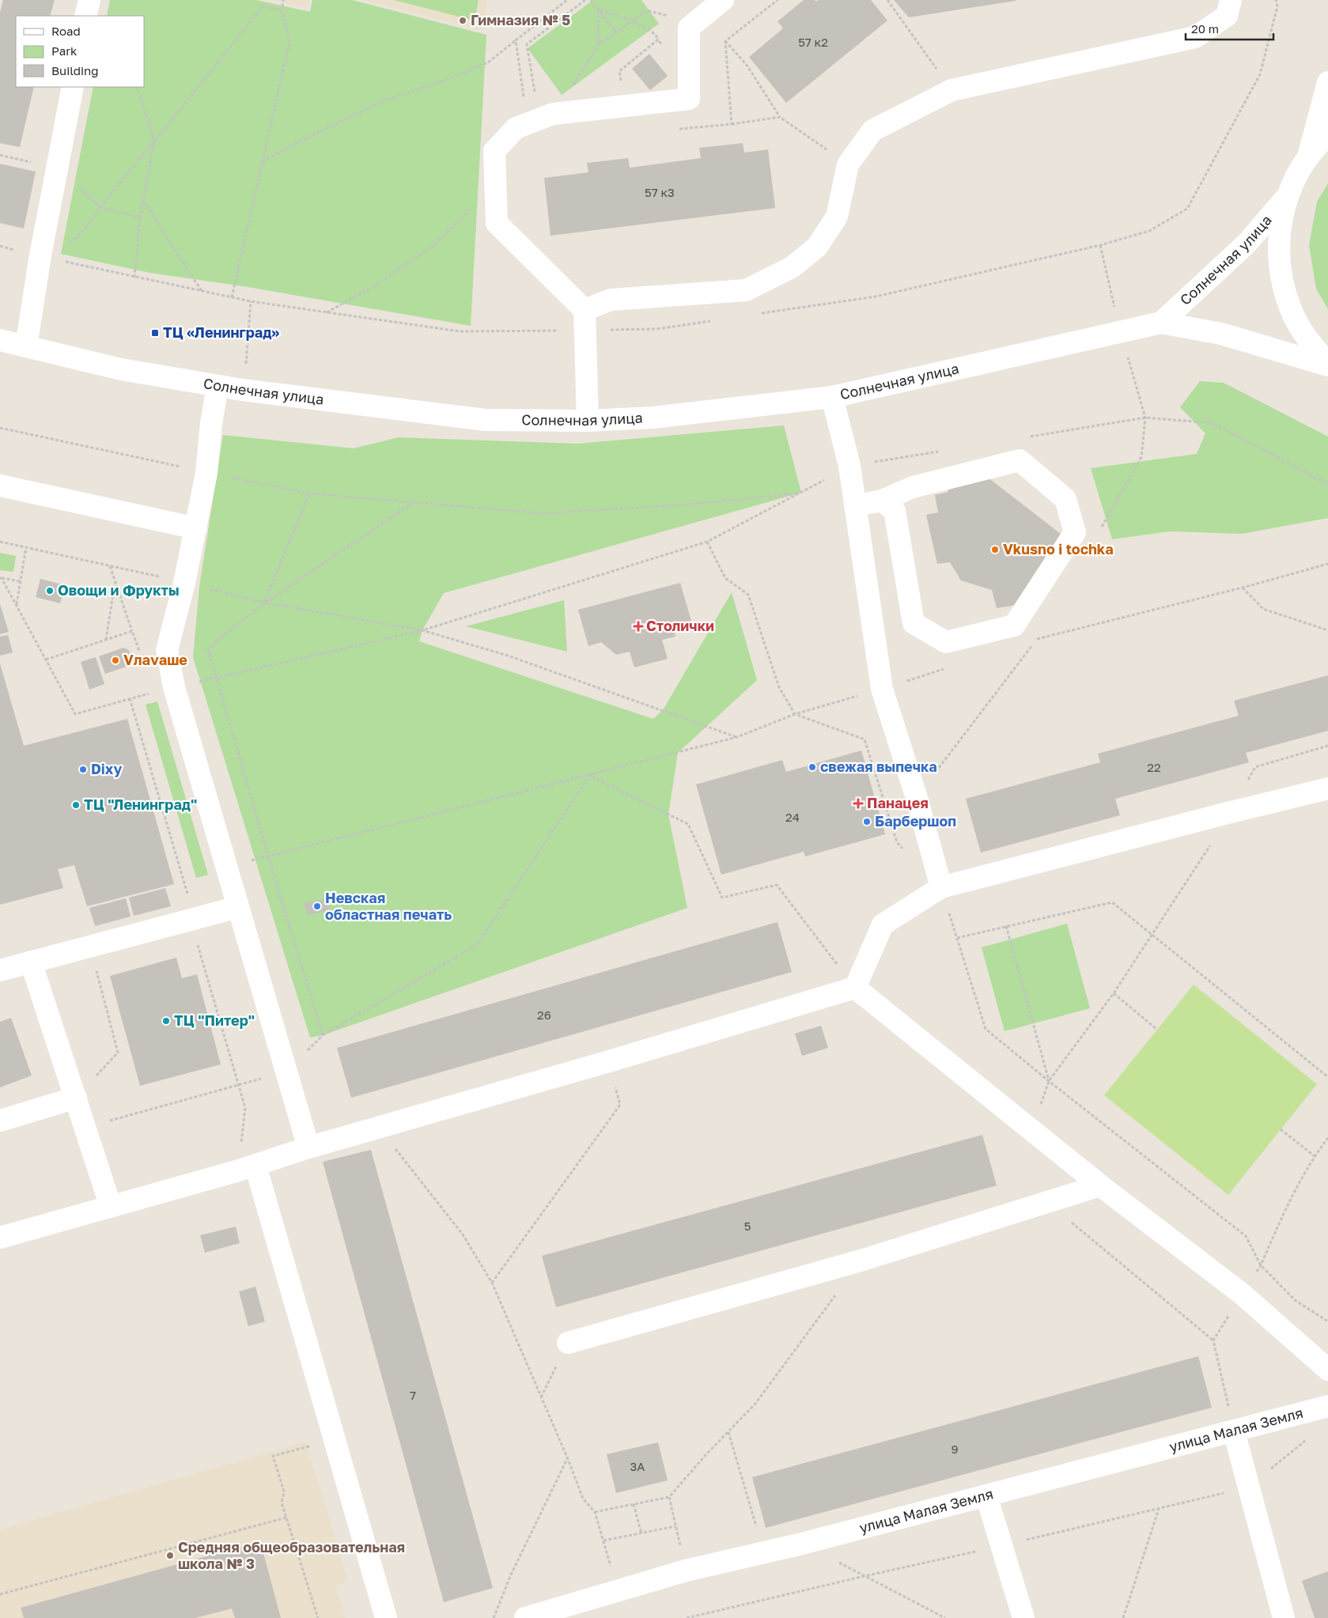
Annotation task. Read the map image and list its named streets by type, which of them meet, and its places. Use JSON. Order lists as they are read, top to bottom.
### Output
{
  "streets": {
    "street": ["Солнечная улица", "улица Малая Земля"]
  },
  "places": {
    "other": [
      "Гимназия № 5",
      "Vkusno i tochka",
      "Овощи и Фрукты",
      "Vлаvаше",
      "свежая выпечка",
      "Dixy",
      "ТЦ \"Ленинград\"",
      "Барбершоп",
      "Невская областная печать",
      "ТЦ \"Питер\"",
      "Средняя общеобразовательная школа № 3"
    ],
    "transit": ["ТЦ «Ленинград»"],
    "health": ["Столички", "Панацея"]
  },
  "house_numbers": [
    "57 к2",
    "57 к3",
    "22",
    "24",
    "26",
    "5",
    "7",
    "9",
    "3А"
  ],
  "legend": ["Road", "Park", "Building"],
  "scale_bar": "20 m"
}
